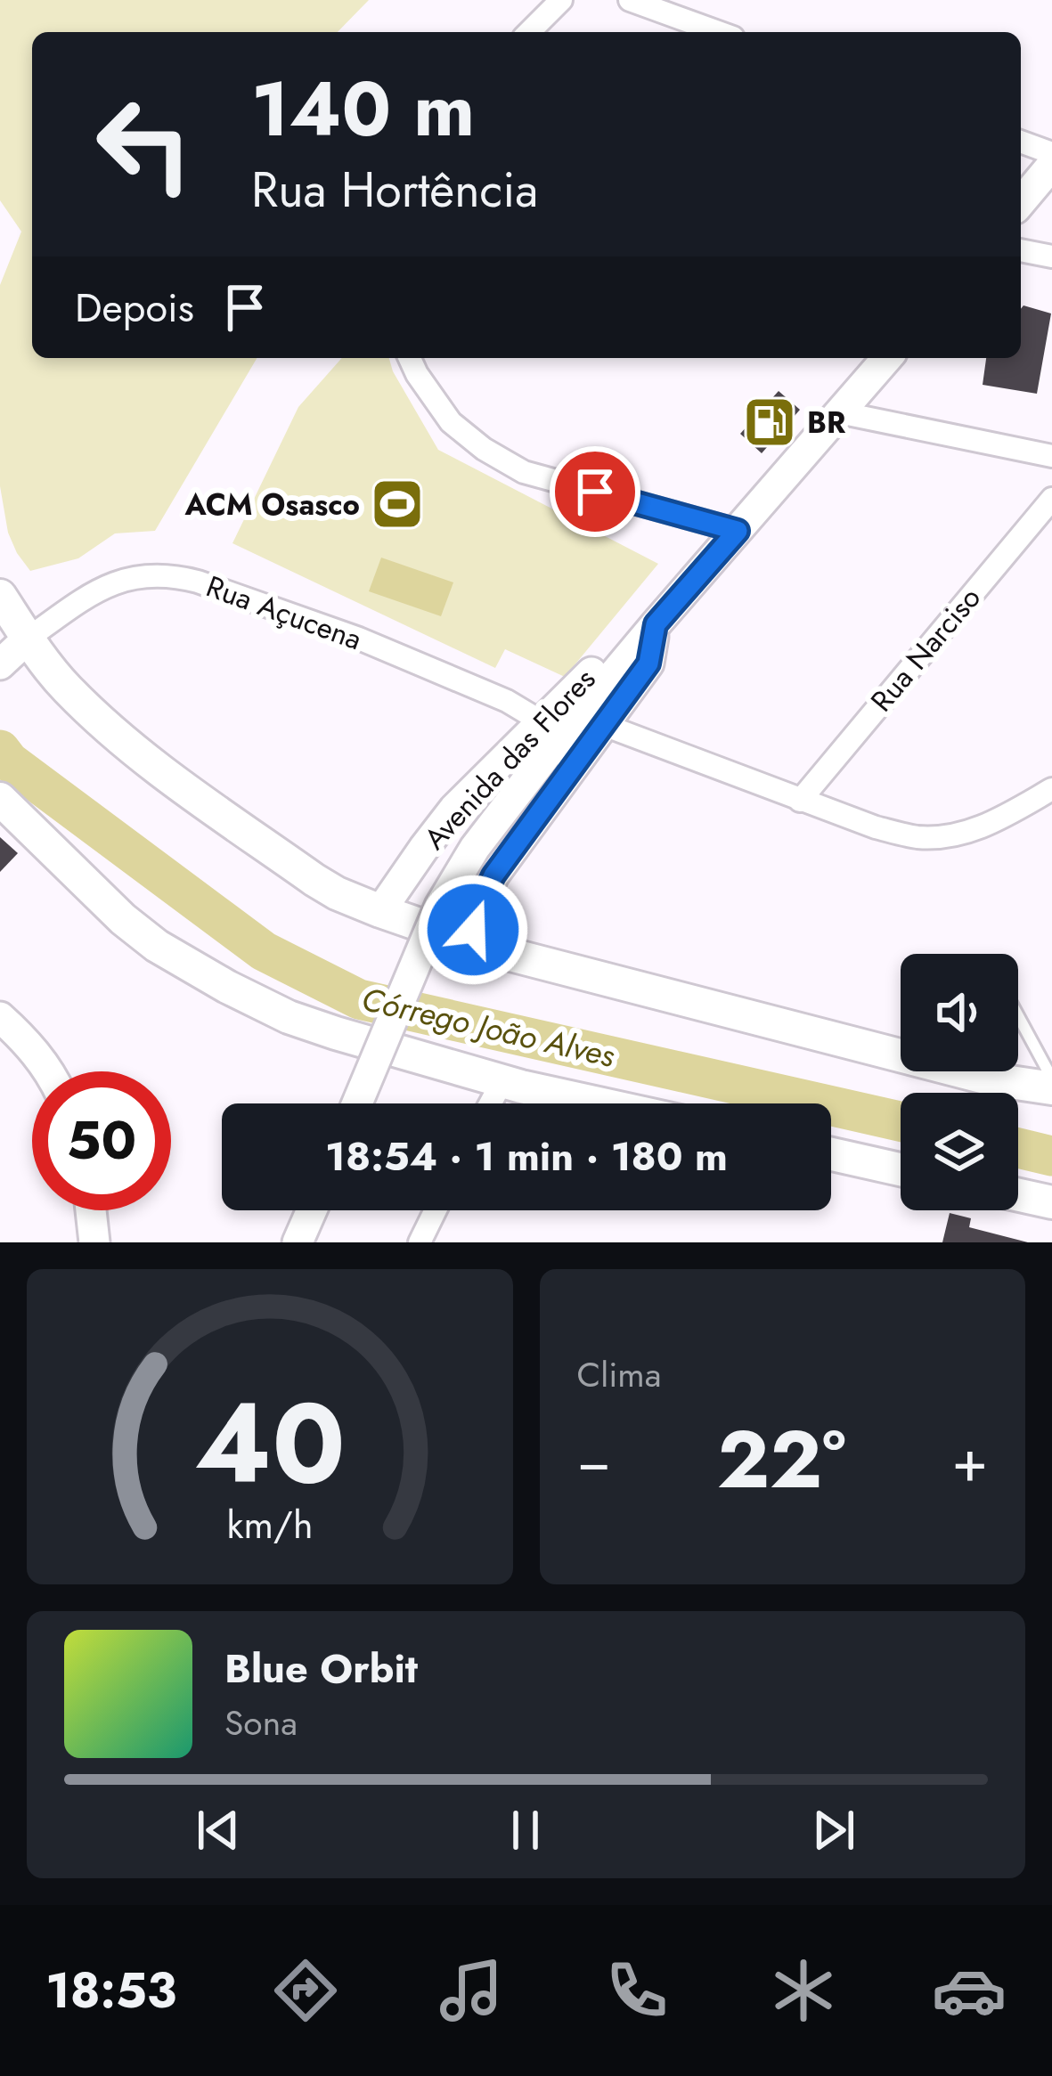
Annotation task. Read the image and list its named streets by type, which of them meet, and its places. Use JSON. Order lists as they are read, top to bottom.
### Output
{
  "streets": {
    "main road": ["Avenida das Flores"],
    "street": ["Rua Açucena", "Rua Narciso"]
  },
  "crossings": [
    ["Rua Açucena", "Avenida das Flores"]
  ],
  "water": ["Córrego João Alves"],
  "places": {
    "fuel station": ["BR"],
    "sports": ["ACM Osasco"]
  },
  "page": {
    "turn": ["140 m", "Rua Hortência"],
    "then": "Depois",
    "limit": "50",
    "trip": "18:54 · 1 min · 180 m",
    "tile": "Clima",
    "heat": ["−", "22°", "+"],
    "song": ["Blue Orbit", "Sona"],
    "tabs": "18:53",
    "gauge": ["40", "km/h"]
  }
}
